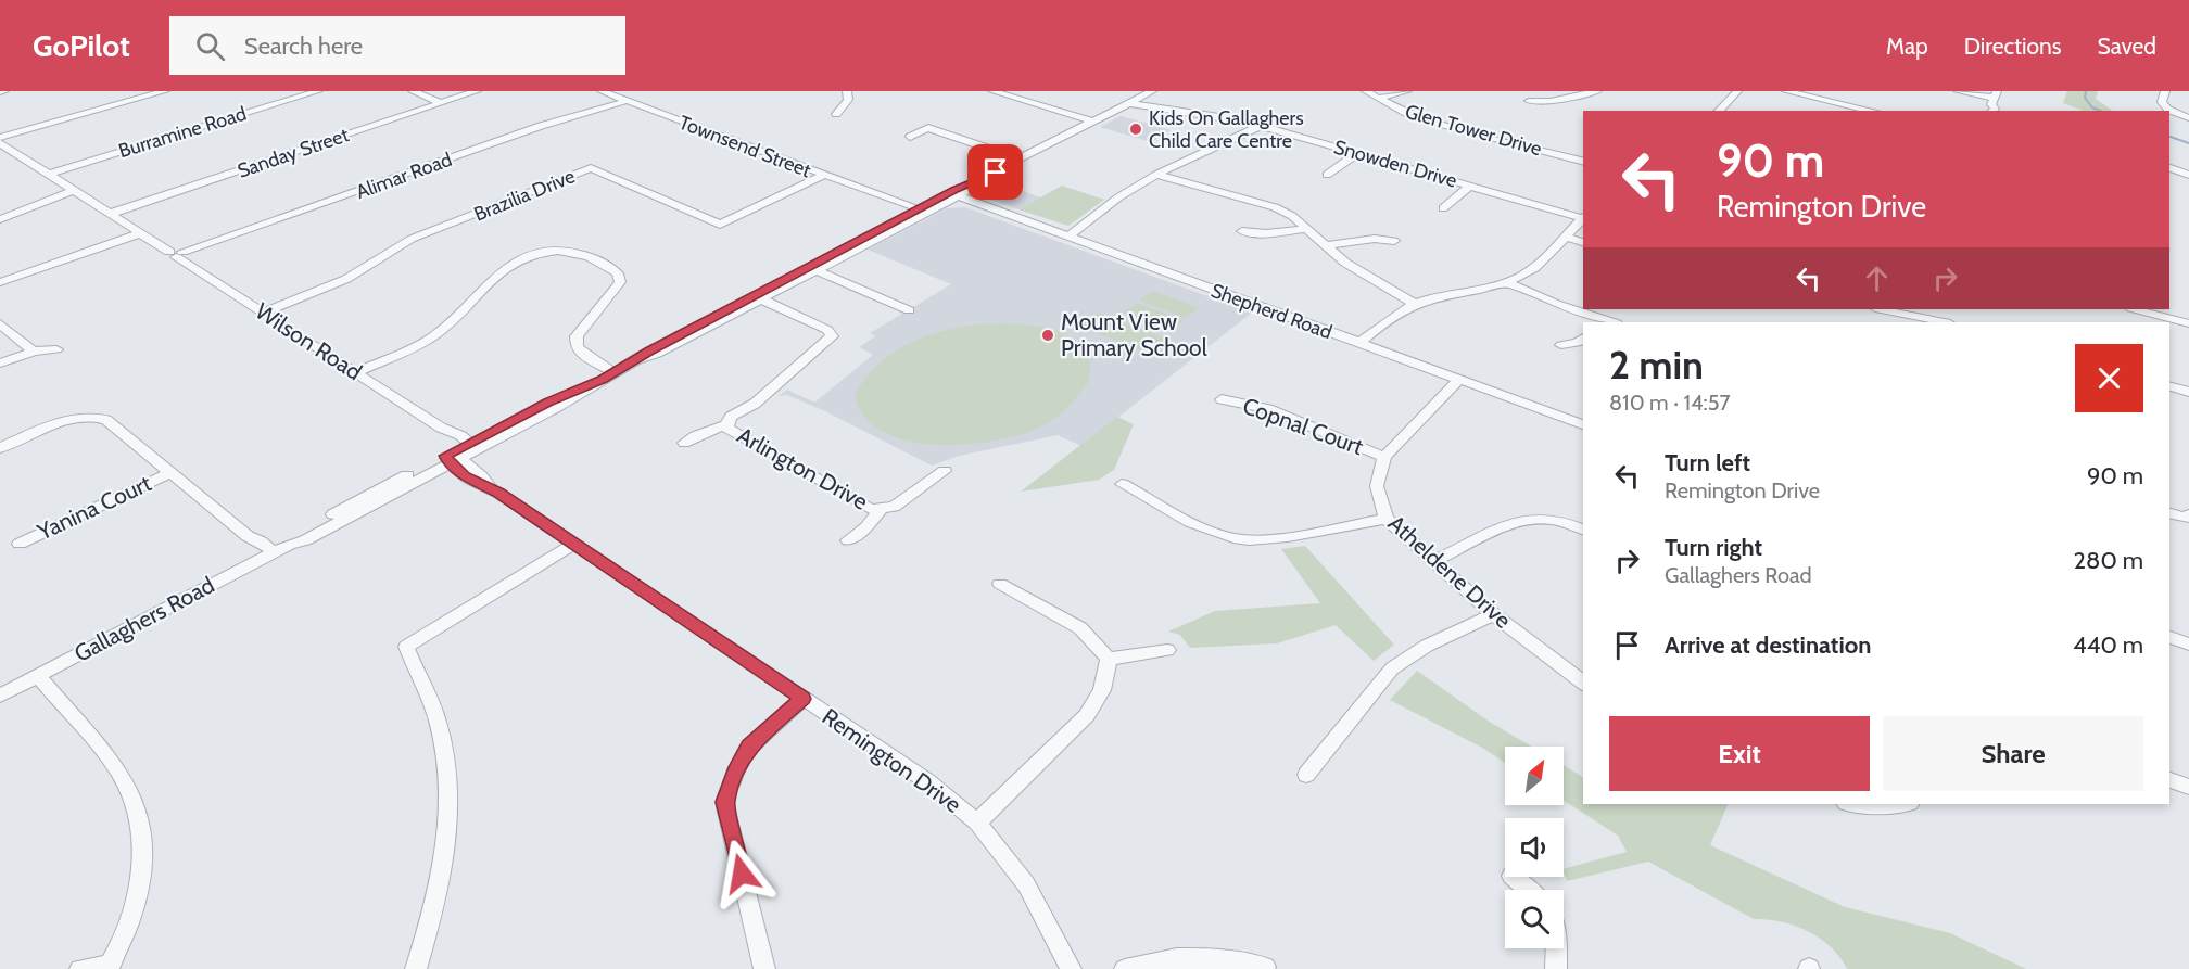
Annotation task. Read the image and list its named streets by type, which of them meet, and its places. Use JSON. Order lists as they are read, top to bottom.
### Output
{
  "streets": {
    "street": [
      "Glen Tower Drive",
      "Burramine Road",
      "Townsend Street",
      "Sanday Street",
      "Snowden Drive",
      "Alimar Road",
      "Brazilia Drive",
      "Shepherd Road",
      "Wilson Road",
      "Copnal Court",
      "Arlington Drive",
      "Yanina Court",
      "Atheldene Drive",
      "Gallaghers Road",
      "Remington Drive"
    ]
  },
  "crossings": [
    ["Burramine Road", "Wilson Road"],
    ["Townsend Street", "Alimar Road"],
    ["Townsend Street", "Brazilia Drive"],
    ["Townsend Street", "Gallaghers Road"],
    ["Sanday Street", "Wilson Road"],
    ["Snowden Drive", "Gallaghers Road"],
    ["Alimar Road", "Wilson Road"],
    ["Brazilia Drive", "Wilson Road"],
    ["Shepherd Road", "Gallaghers Road"],
    ["Wilson Road", "Gallaghers Road"],
    ["Wilson Road", "Remington Drive"],
    ["Copnal Court", "Atheldene Drive"],
    ["Arlington Drive", "Gallaghers Road"],
    ["Gallaghers Road", "Remington Drive"]
  ],
  "places": ["Kids On Gallaghers Child Care Centre", "Mount View Primary School"],
  "north": "top right",
  "page": {
    "header": "GoPilot",
    "search": "Search here",
    "nav": ["Map", "Directions", "Saved"],
    "turn": ["90 m", "Remington Drive"],
    "heading": ["2 min", "810 m · 14:57"],
    "list": [
      {
        "name": "Turn left",
        "note": "Remington Drive",
        "value": "90 m"
      },
      {
        "name": "Turn right",
        "note": "Gallaghers Road",
        "value": "280 m"
      },
      {
        "name": "Arrive at destination",
        "value": "440 m"
      }
    ],
    "buttons": ["Exit", "Share"]
  }
}
